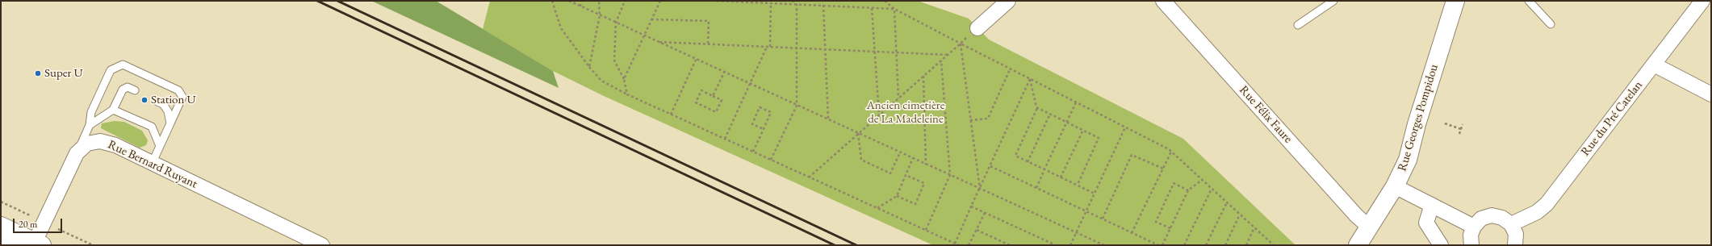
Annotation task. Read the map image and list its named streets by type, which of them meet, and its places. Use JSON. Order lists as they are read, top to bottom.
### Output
{
  "streets": {
    "street": [
      "Rue Félix Faure",
      "Rue Georges Pompidou",
      "Rue du Pré Catelan",
      "Rue Bernard Ruyant"
    ]
  },
  "crossings": [
    ["Rue Félix Faure", "Rue Georges Pompidou"]
  ],
  "parks": ["Ancien cimetière de La Madeleine"],
  "places": ["Super U", "Station U"],
  "scale_bar": "20 m"
}
